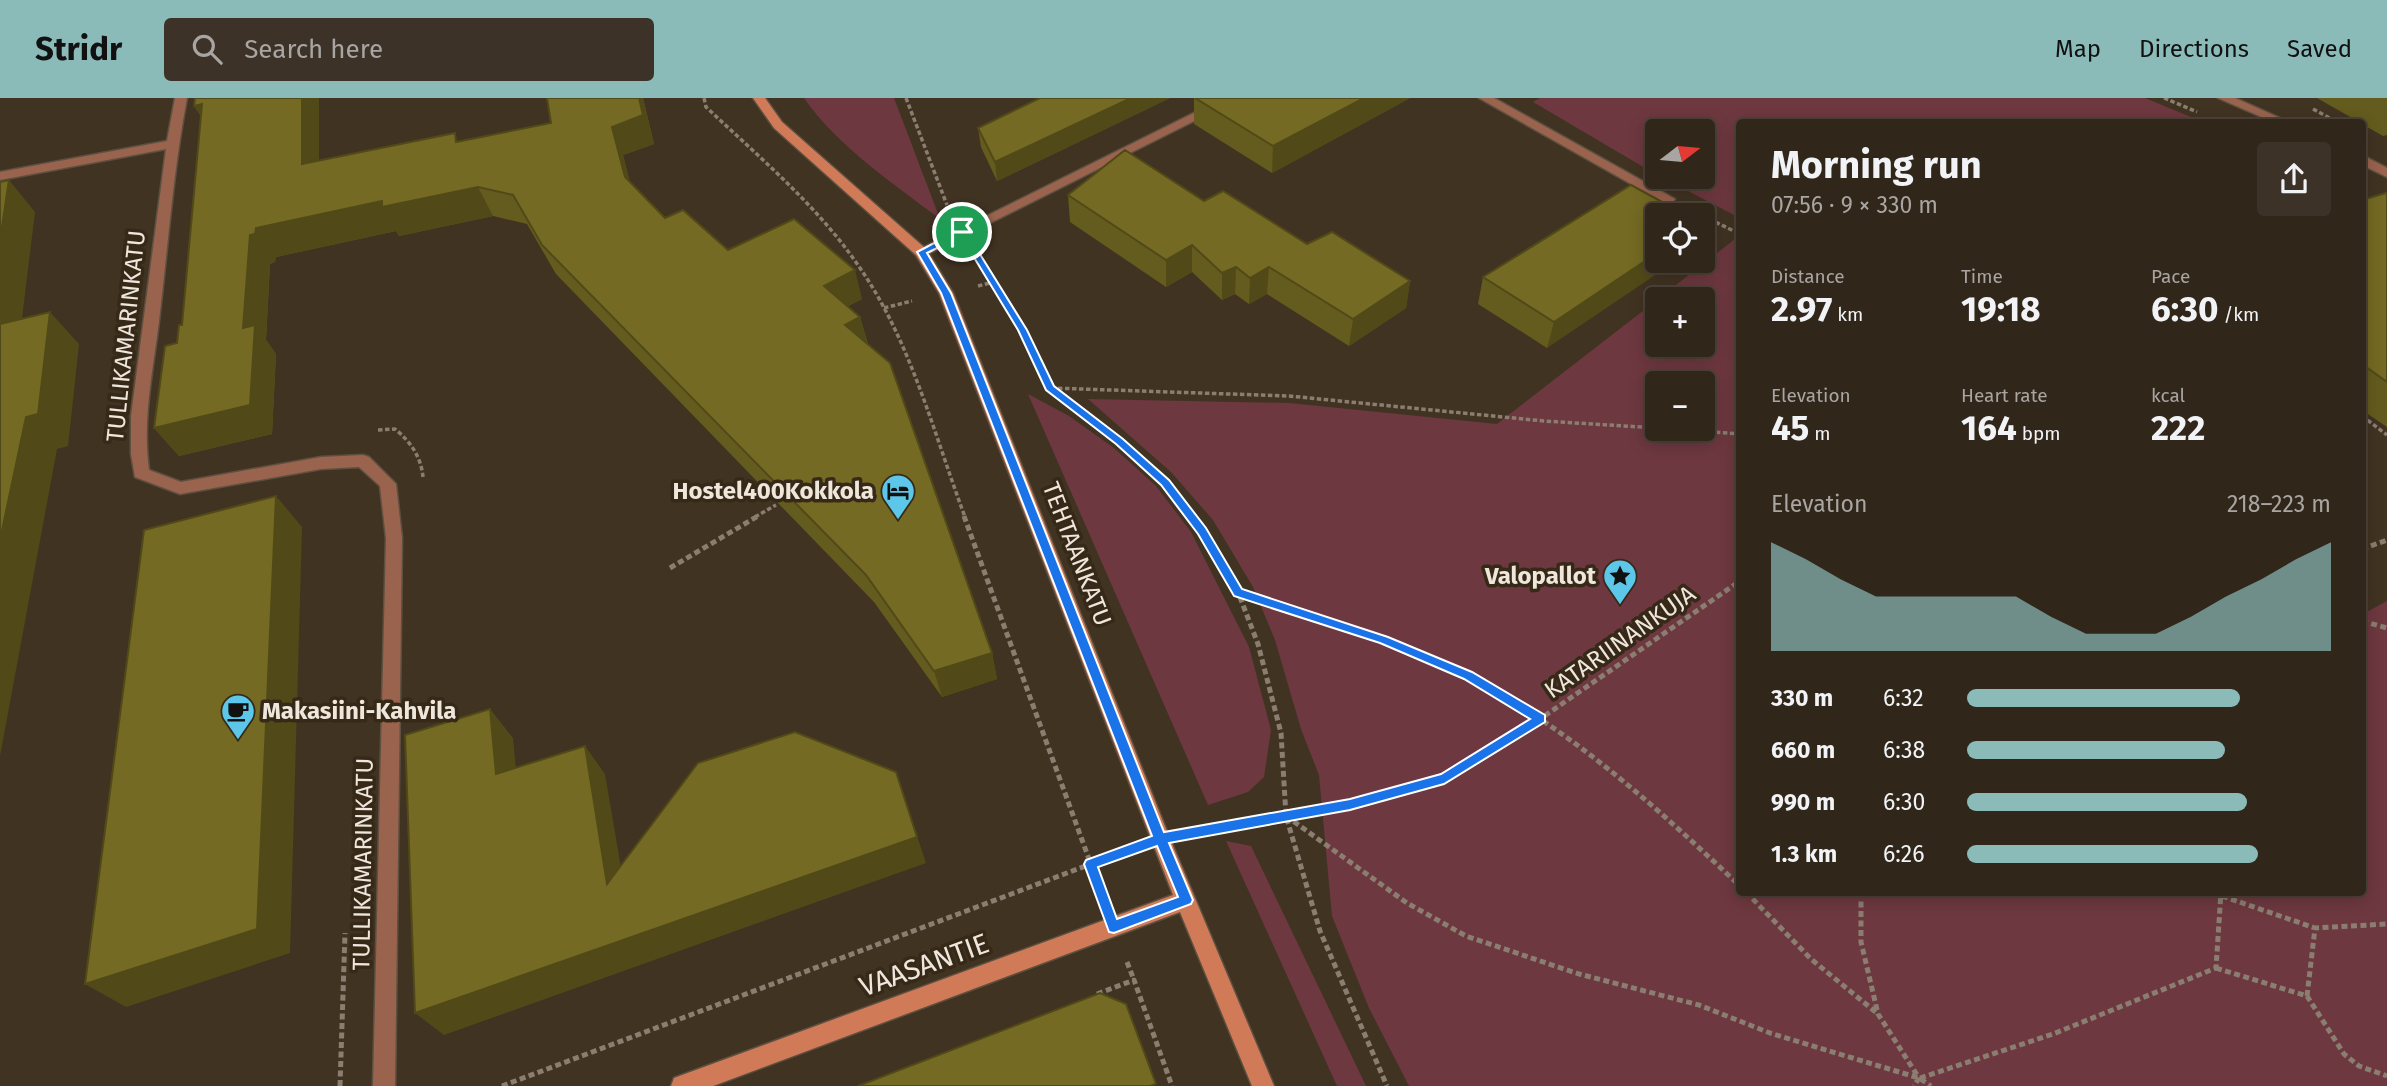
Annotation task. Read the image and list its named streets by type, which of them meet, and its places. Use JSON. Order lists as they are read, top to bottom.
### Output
{
  "streets": {
    "main road": ["TEHTAANKATU", "VAASANTIE"],
    "street": ["TULLIKAMARINKATU"],
    "path": ["KATARIINANKUJA"]
  },
  "crossings": [
    ["TEHTAANKATU", "KATARIINANKUJA"],
    ["TEHTAANKATU", "VAASANTIE"]
  ],
  "places": {
    "hotel": ["Hostel400Kokkola"],
    "place": ["Valopallot"],
    "cafe": ["Makasiini-Kahvila"]
  },
  "north": "right",
  "page": {
    "header": "Stridr",
    "search": "Search here",
    "nav": ["Map", "Directions", "Saved"],
    "map_buttons": ["+", "−"],
    "heading": ["Morning run", "07:56 · 9 × 330 m"],
    "stats": [
      ["Distance", "2.97 km"],
      ["Time", "19:18"],
      ["Pace", "6:30 /km"],
      ["Elevation", "45 m"],
      ["Heart rate", "164 bpm"],
      ["kcal", "222"]
    ],
    "chart": ["Elevation", "218–223 m"],
    "list": [
      {
        "name": "330 m",
        "note": "6:32"
      },
      {
        "name": "660 m",
        "note": "6:38"
      },
      {
        "name": "990 m",
        "note": "6:30"
      },
      {
        "name": "1.3 km",
        "note": "6:26"
      }
    ]
  }
}
